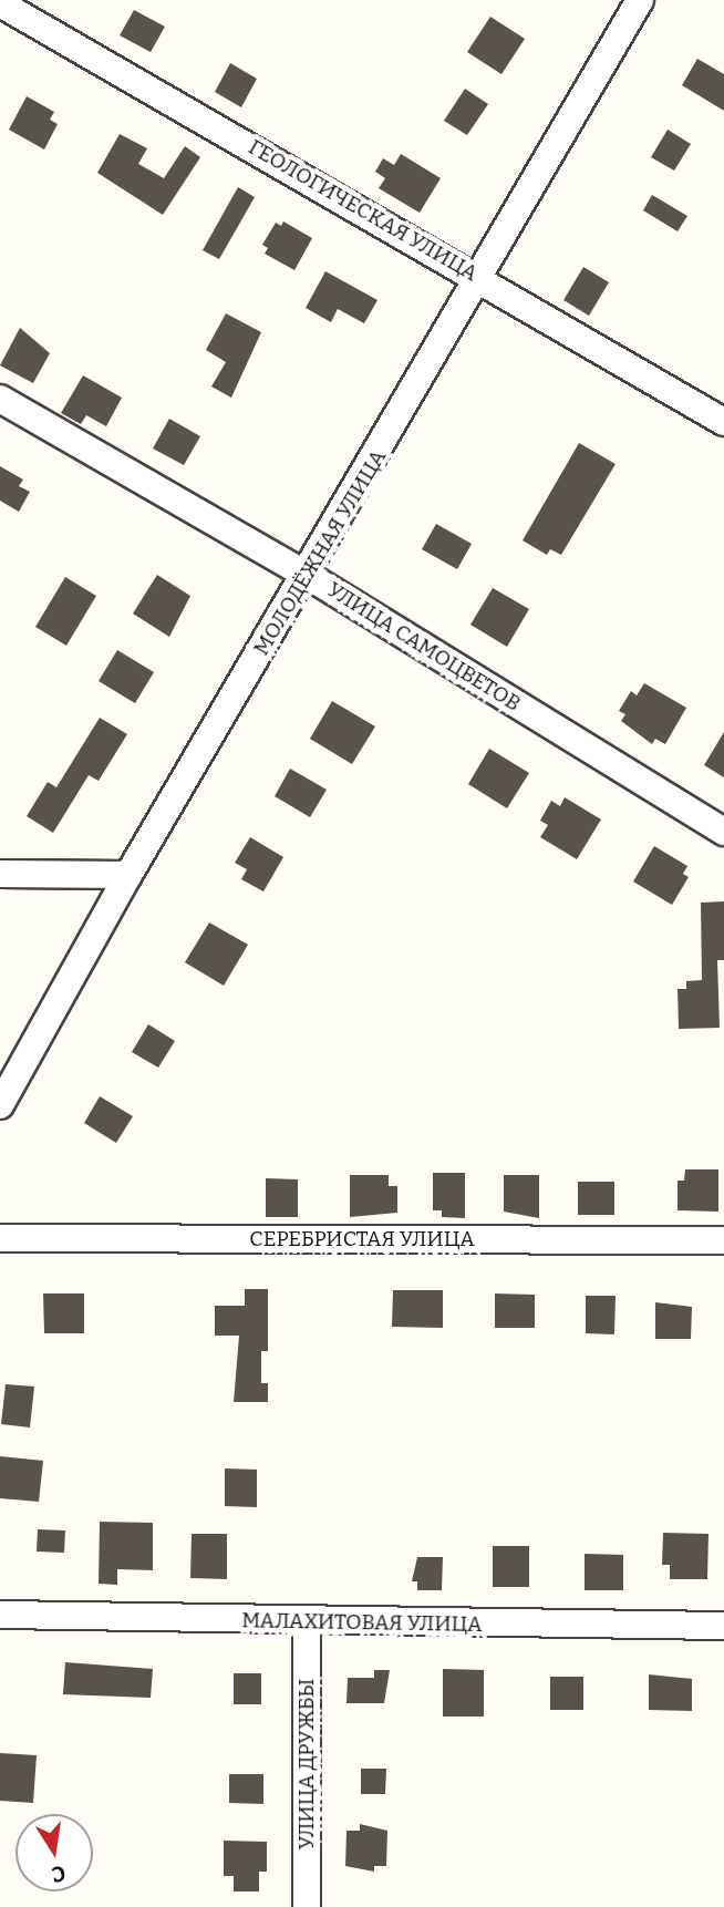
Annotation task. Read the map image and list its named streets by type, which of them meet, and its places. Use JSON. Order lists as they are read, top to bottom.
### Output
{
  "streets": {
    "street": [
      "ГЕОЛОГИЧЕСКАЯ УЛИЦА",
      "МОЛОДЁЖНАЯ УЛИЦА",
      "УЛИЦА САМОЦВЕТОВ",
      "СЕРЕБРИСТАЯ УЛИЦА",
      "МАЛАХИТОВАЯ УЛИЦА",
      "УЛИЦА ДРУЖБЫ"
    ]
  },
  "crossings": [
    ["ГЕОЛОГИЧЕСКАЯ УЛИЦА", "МОЛОДЁЖНАЯ УЛИЦА"],
    ["МОЛОДЁЖНАЯ УЛИЦА", "УЛИЦА САМОЦВЕТОВ"],
    ["МАЛАХИТОВАЯ УЛИЦА", "УЛИЦА ДРУЖБЫ"]
  ],
  "north": "bottom"
}
